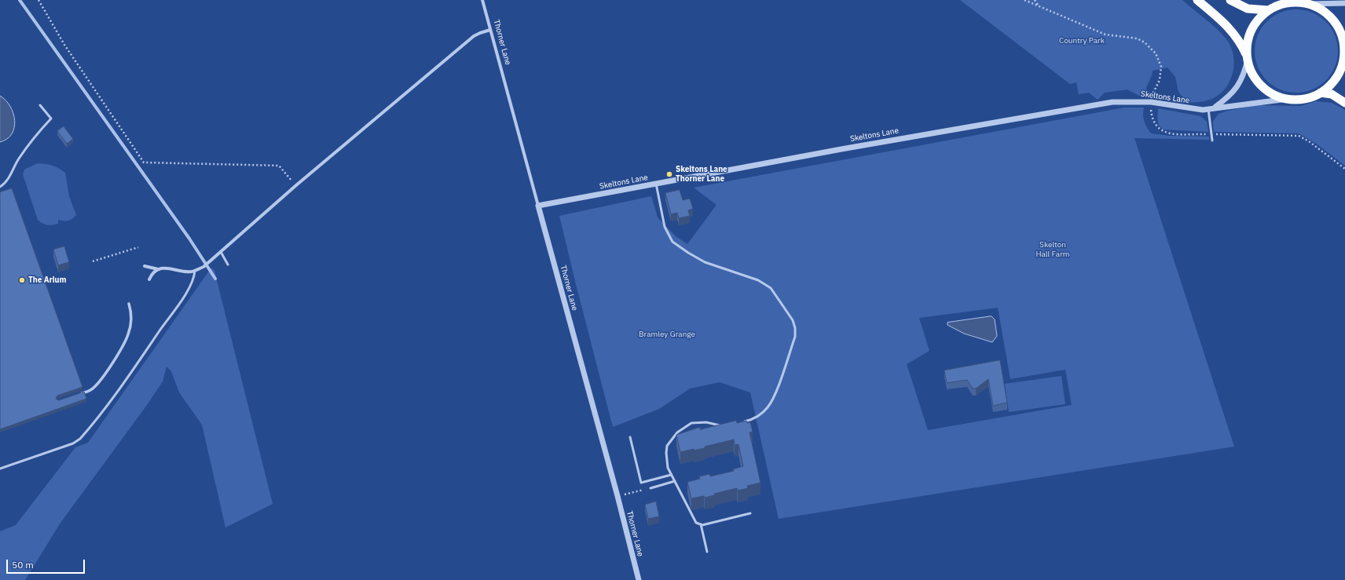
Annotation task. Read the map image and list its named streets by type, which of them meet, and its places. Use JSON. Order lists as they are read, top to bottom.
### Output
{
  "streets": {
    "street": ["Thorner Lane", "Skeltons Lane"]
  },
  "crossings": [
    ["Thorner Lane", "Skeltons Lane"]
  ],
  "parks": ["Country Park", "Skelton Hall Farm", "Bramley Grange"],
  "places": ["Skeltons Lane Thorner Lane", "The Arium"],
  "scale_bar": "50 m"
}
